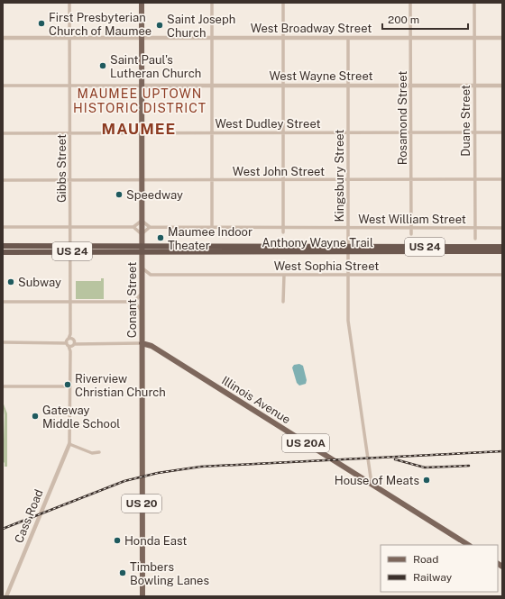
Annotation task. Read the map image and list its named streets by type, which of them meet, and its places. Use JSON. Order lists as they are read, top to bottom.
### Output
{
  "streets": {
    "highway": ["Anthony Wayne Trail", "US 24"],
    "main road": [
      "Conant Street",
      "Illinois Avenue",
      "US 20A",
      "US 20"
    ],
    "street": [
      "West Broadway Street",
      "West Wayne Street",
      "Rosamond Street",
      "Duane Street",
      "West Dudley Street",
      "Gibbs Street",
      "West John Street",
      "Kingsbury Street",
      "West William Street",
      "West Sophia Street",
      "Cass Road"
    ]
  },
  "crossings": [
    ["West Broadway Street", "Rosamond Street"],
    ["West Broadway Street", "Duane Street"],
    ["West Broadway Street", "Gibbs Street"],
    ["West Broadway Street", "Kingsbury Street"],
    ["West Broadway Street", "Conant Street"],
    ["West Wayne Street", "Rosamond Street"],
    ["West Wayne Street", "Duane Street"],
    ["West Wayne Street", "Kingsbury Street"],
    ["West Wayne Street", "Conant Street"],
    ["Rosamond Street", "West Dudley Street"],
    ["Rosamond Street", "West John Street"],
    ["Rosamond Street", "West William Street"],
    ["Duane Street", "West Dudley Street"],
    ["Duane Street", "West John Street"],
    ["Duane Street", "West William Street"],
    ["West Dudley Street", "Gibbs Street"],
    ["West Dudley Street", "Kingsbury Street"],
    ["West Dudley Street", "Conant Street"],
    ["Gibbs Street", "West John Street"],
    ["Gibbs Street", "Anthony Wayne Trail"],
    ["Gibbs Street", "Cass Road"],
    ["West John Street", "Kingsbury Street"],
    ["West John Street", "Conant Street"],
    ["Kingsbury Street", "West William Street"],
    ["Kingsbury Street", "Anthony Wayne Trail"],
    ["Kingsbury Street", "West Sophia Street"],
    ["Kingsbury Street", "Illinois Avenue"],
    ["Anthony Wayne Trail", "Conant Street"],
    ["Conant Street", "Illinois Avenue"]
  ],
  "districts": ["MAUMEE UPTOWN HISTORIC DISTRICT", "MAUMEE"],
  "places": [
    "First Presbyterian Church of Maumee",
    "Saint Joseph Church",
    "Saint Paul's Lutheran Church",
    "Speedway",
    "Maumee Indoor Theater",
    "Subway",
    "Riverview Christian Church",
    "Gateway Middle School",
    "House of Meats",
    "Honda East",
    "Timbers Bowling Lanes"
  ],
  "legend": ["Road", "Railway"],
  "scale_bar": "200 m"
}
